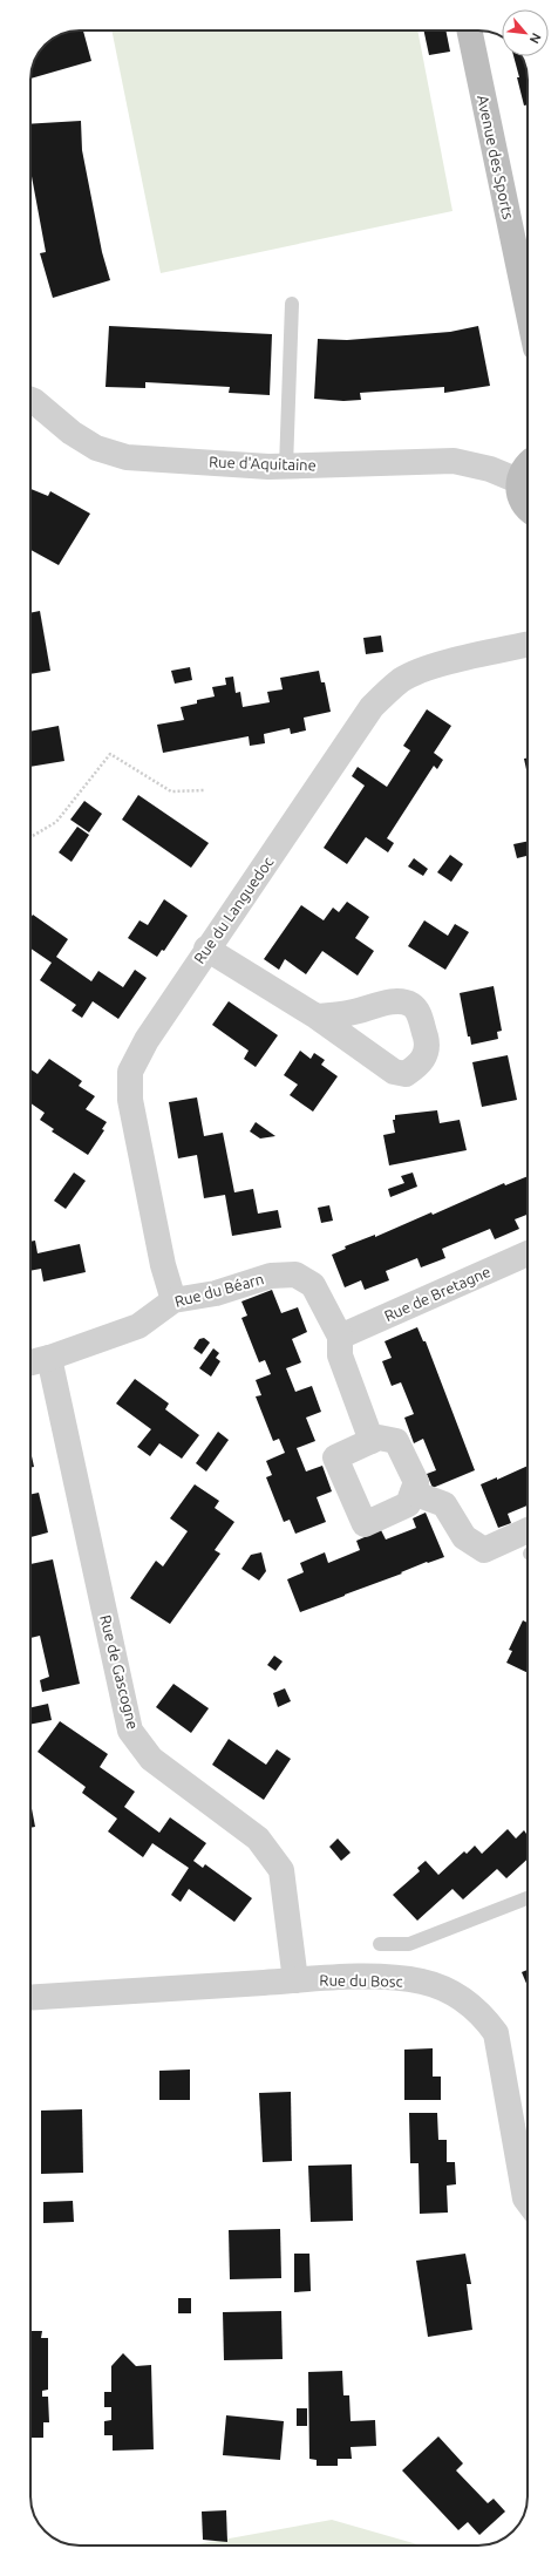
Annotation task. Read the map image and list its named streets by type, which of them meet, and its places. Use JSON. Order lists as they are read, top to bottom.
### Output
{
  "streets": {
    "main road": ["Avenue des Sports"],
    "street": [
      "Rue d'Aquitaine",
      "Rue du Languedoc",
      "Rue du Béarn",
      "Rue de Bretagne",
      "Rue de Gascogne",
      "Rue du Bosc"
    ]
  },
  "crossings": [
    ["Rue du Languedoc", "Rue du Béarn"],
    ["Rue du Béarn", "Rue de Bretagne"],
    ["Rue du Béarn", "Rue de Gascogne"],
    ["Rue de Gascogne", "Rue du Bosc"]
  ],
  "north": "bottom right"
}
